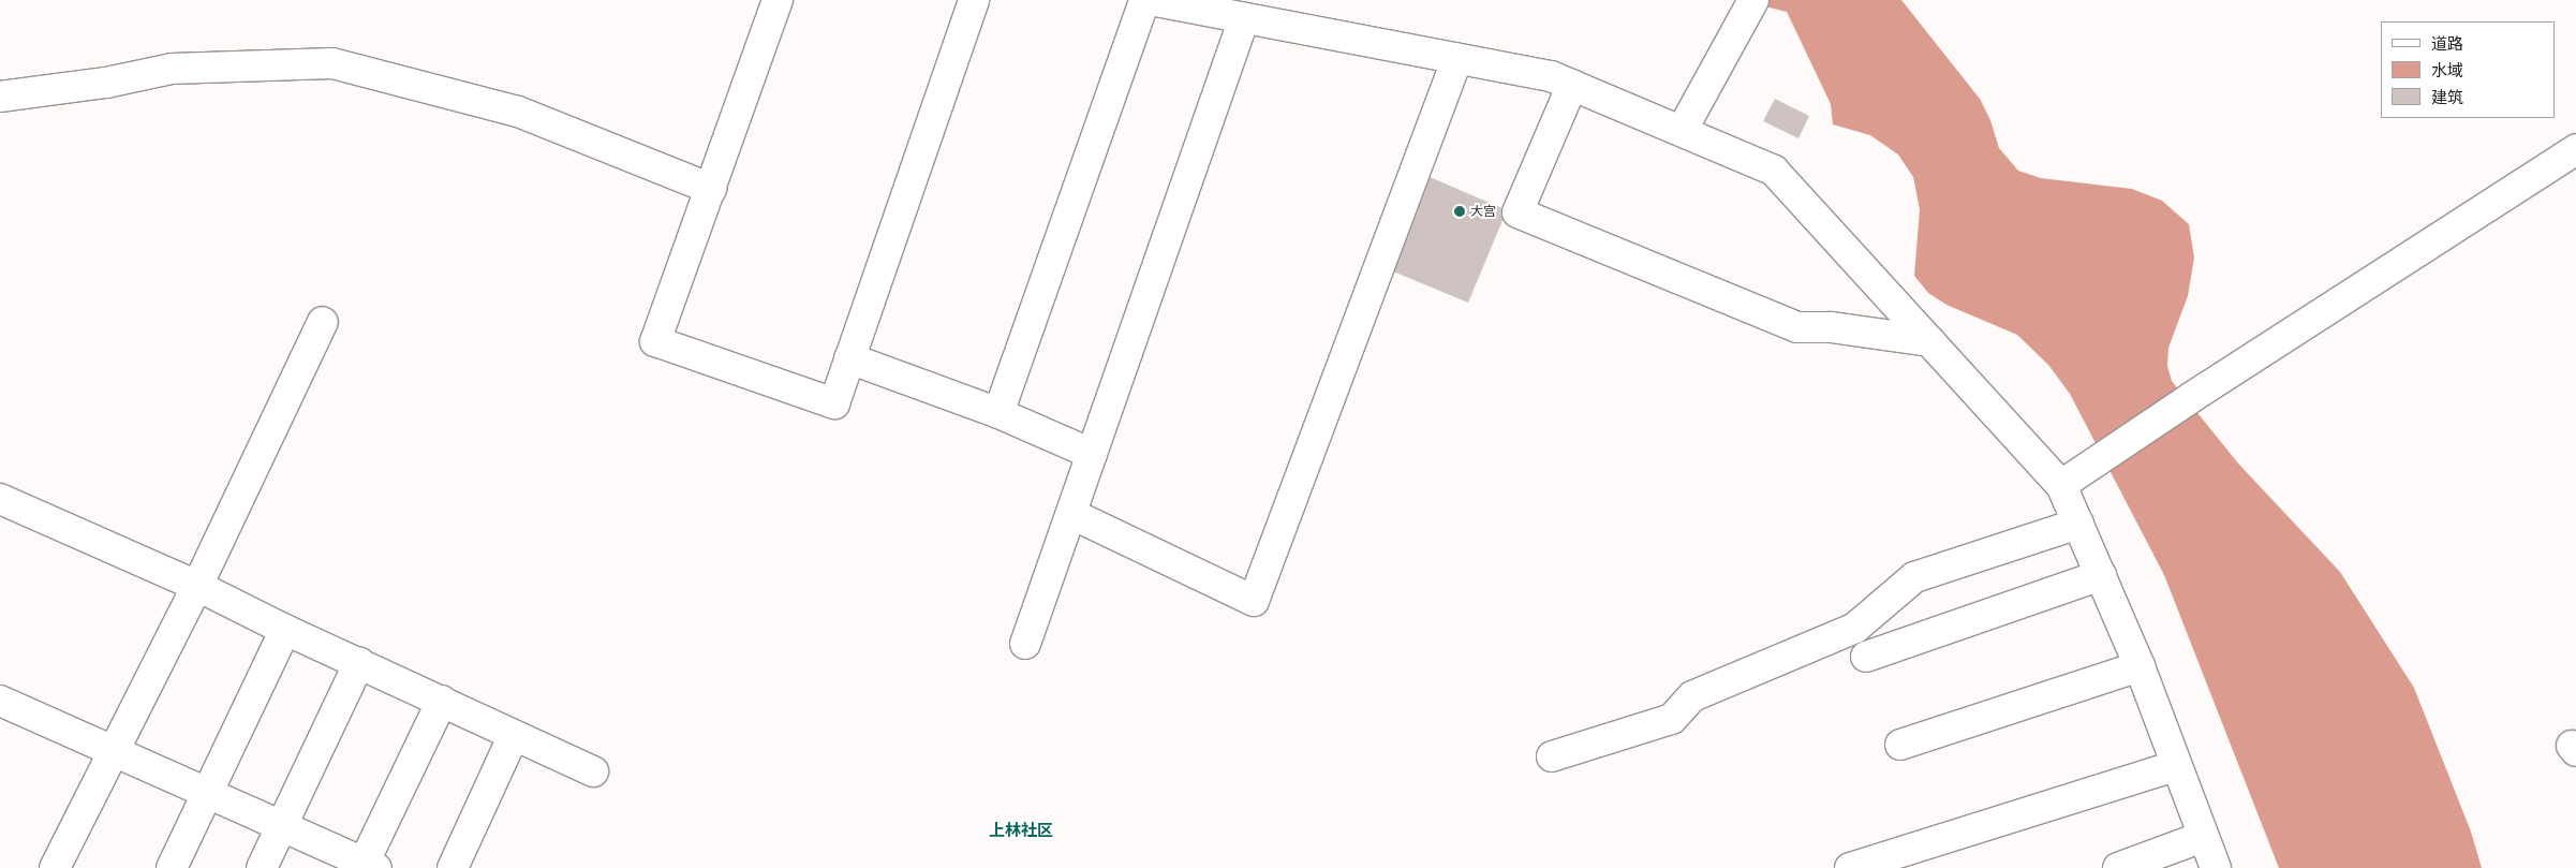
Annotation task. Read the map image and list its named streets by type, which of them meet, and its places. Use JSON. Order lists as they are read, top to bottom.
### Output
{
  "districts": ["上林社区"],
  "places": ["大宫"],
  "legend": ["道路", "水域", "建筑"]
}
